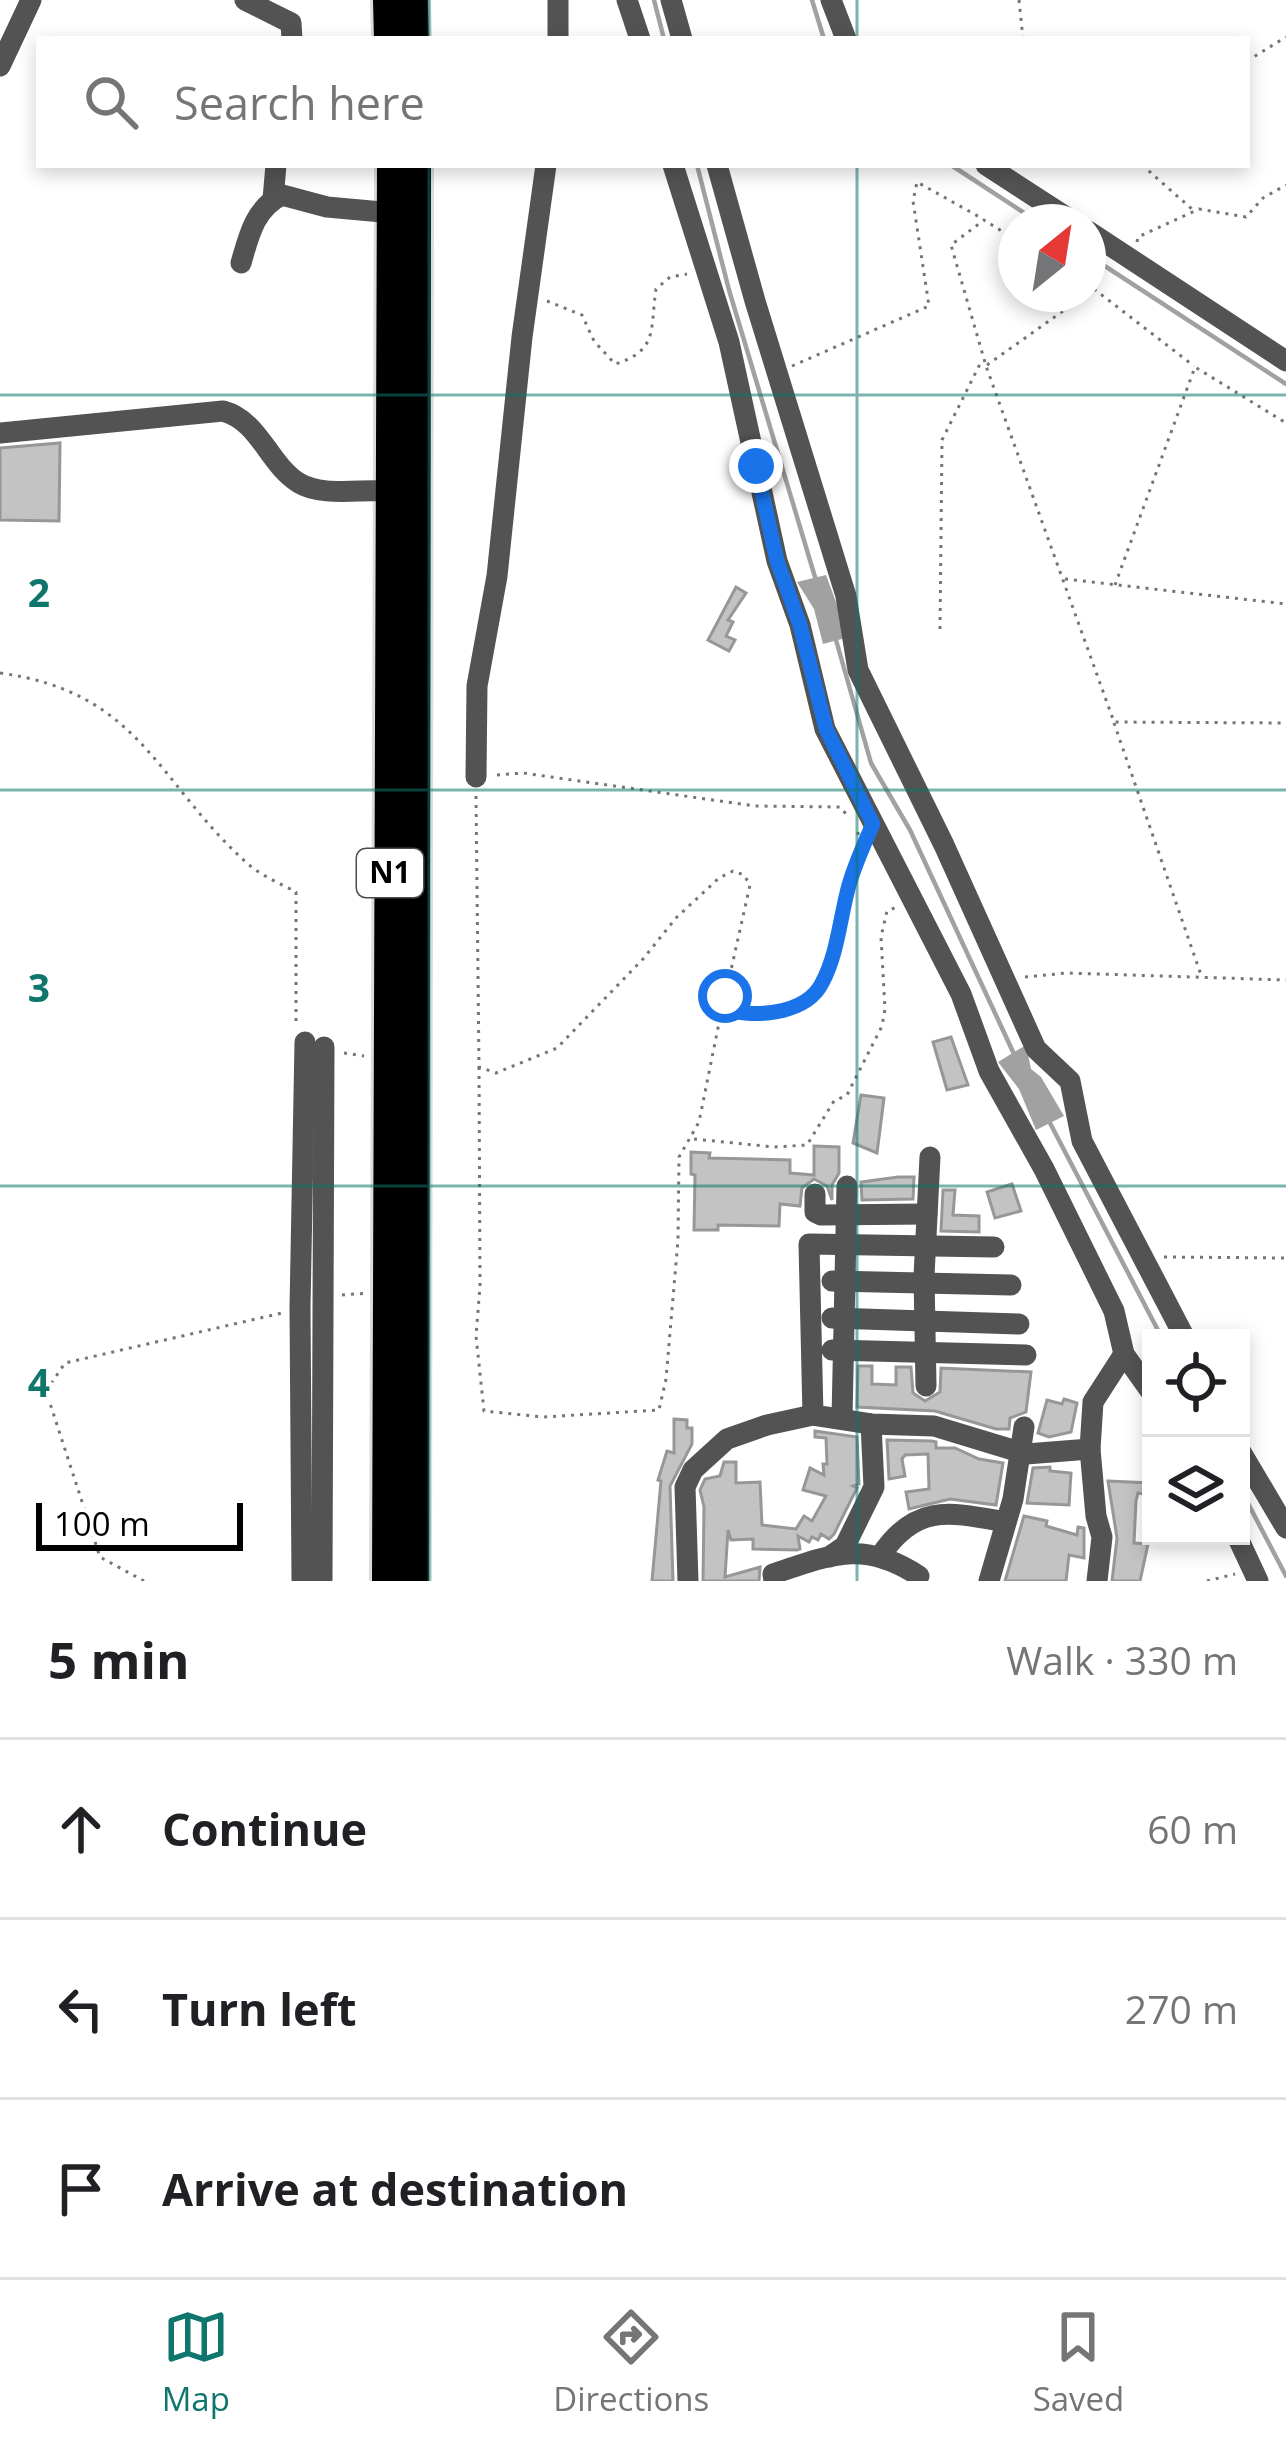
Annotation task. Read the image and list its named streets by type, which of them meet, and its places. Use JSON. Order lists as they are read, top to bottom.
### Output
{
  "streets": {
    "highway": ["N1"]
  },
  "scale_bar": "100 m",
  "north": "top right",
  "page": {
    "search": "Search here",
    "scale": "100 m",
    "heading": ["5 min", "Walk · 330 m"],
    "list": [
      ["Continue", "60 m"],
      ["Turn left", "270 m"],
      "Arrive at destination"
    ],
    "nav": ["Map", "Directions", "Saved"]
  },
  "grid": {
    "rows": ["2", "3", "4"]
  }
}
